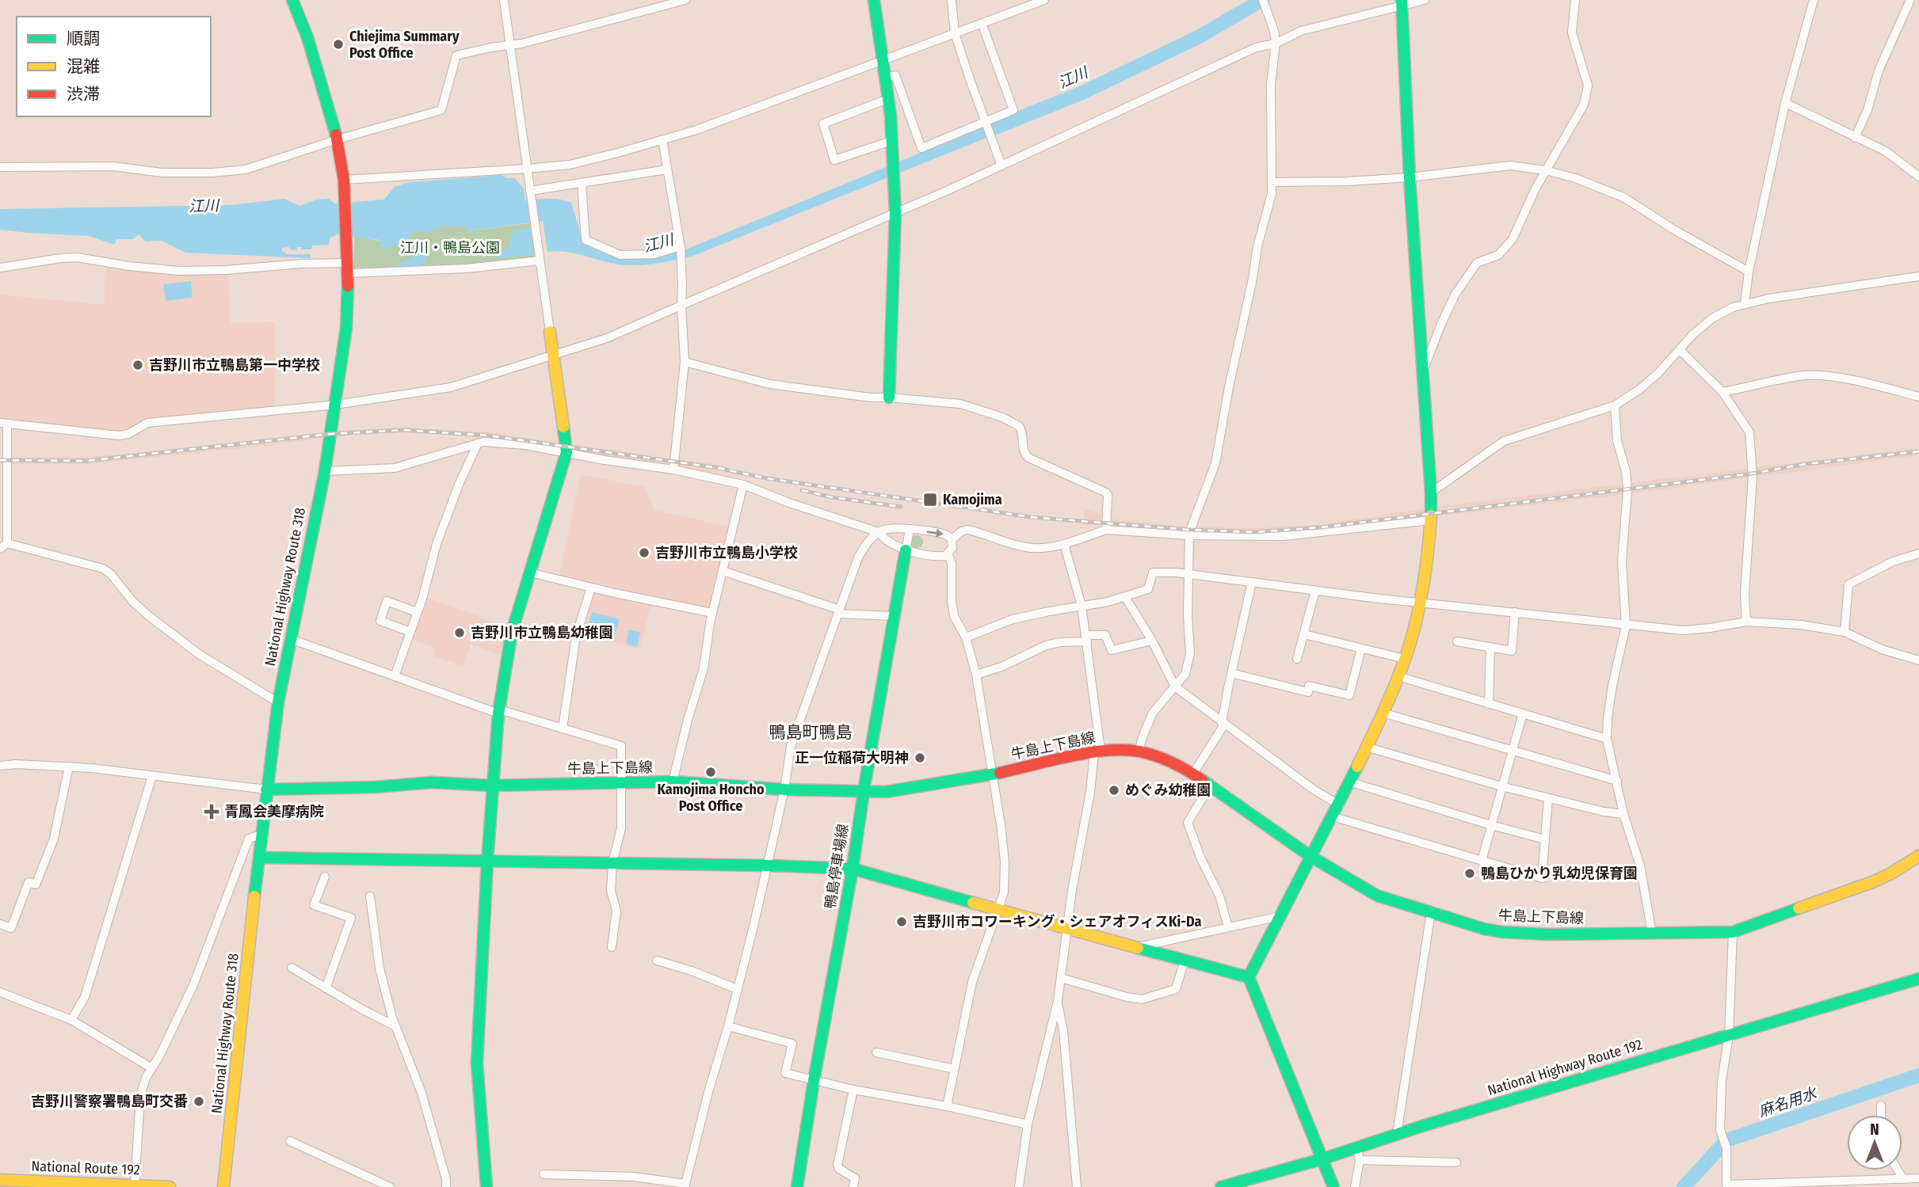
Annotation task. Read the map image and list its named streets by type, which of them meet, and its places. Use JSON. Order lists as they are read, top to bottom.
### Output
{
  "streets": {
    "main road": [
      "National Highway Route 318",
      "牛島上下島線",
      "鴨島停車場線",
      "National Highway Route 192",
      "National Route 192"
    ]
  },
  "crossings": [
    ["National Highway Route 318", "牛島上下島線"],
    ["牛島上下島線", "鴨島停車場線"]
  ],
  "districts": ["鴨島町鴨島"],
  "water": ["江川", "麻名用水"],
  "parks": ["江川・鴨島公園"],
  "places": {
    "other": [
      "Chiejima Summary Post Office",
      "吉野川市立鴨島第一中学校",
      "吉野川市立鴨島小学校",
      "吉野川市立鴨島幼稚園",
      "正一位稲荷大明神",
      "Kamojima Honcho Post Office",
      "めぐみ幼稚園",
      "鴨島ひかり乳幼児保育園",
      "吉野川市コワーキング・シェアオフィスKi-Da",
      "吉野川警察署鴨島町交番"
    ],
    "transit": ["Kamojima"],
    "health": ["青鳳会美摩病院"]
  },
  "legend": ["順調", "混雑", "渋滞"],
  "north": "top"
}
